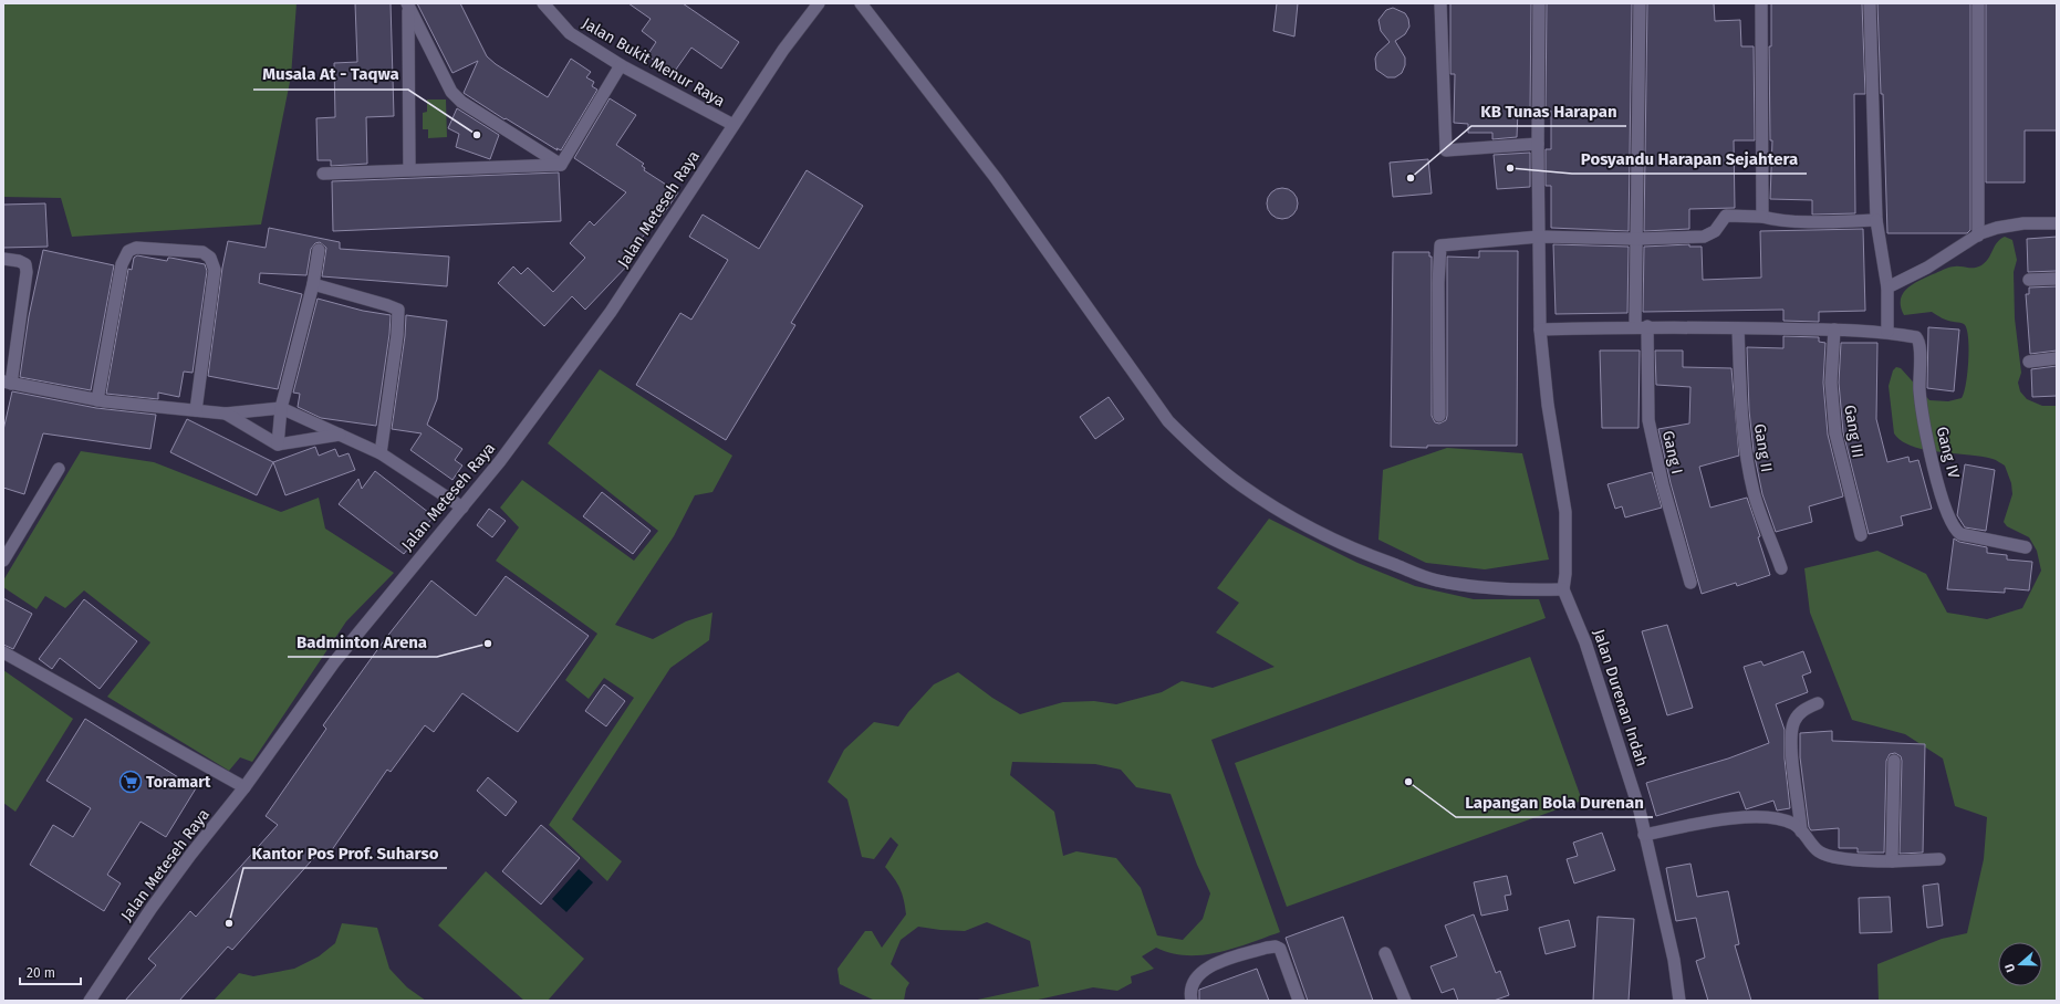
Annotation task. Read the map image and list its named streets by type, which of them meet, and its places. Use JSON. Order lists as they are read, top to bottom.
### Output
{
  "streets": {
    "street": [
      "Jalan Bukit Menur Raya",
      "Jalan Meteseh Raya",
      "Gang III",
      "Gang II",
      "Gang I",
      "Gang IV",
      "Jalan Durenan Indah"
    ]
  },
  "crossings": [
    ["Jalan Bukit Menur Raya", "Jalan Meteseh Raya"]
  ],
  "places": {
    "other": [
      "Musala At - Taqwa",
      "Posyandu Harapan Sejahtera",
      "KB Tunas Harapan",
      "Badminton Arena",
      "Lapangan Bola Durenan",
      "Kantor Pos Prof. Suharso"
    ],
    "supermarket": ["Toramart"]
  },
  "scale_bar": "20 m",
  "north": "left"
}
